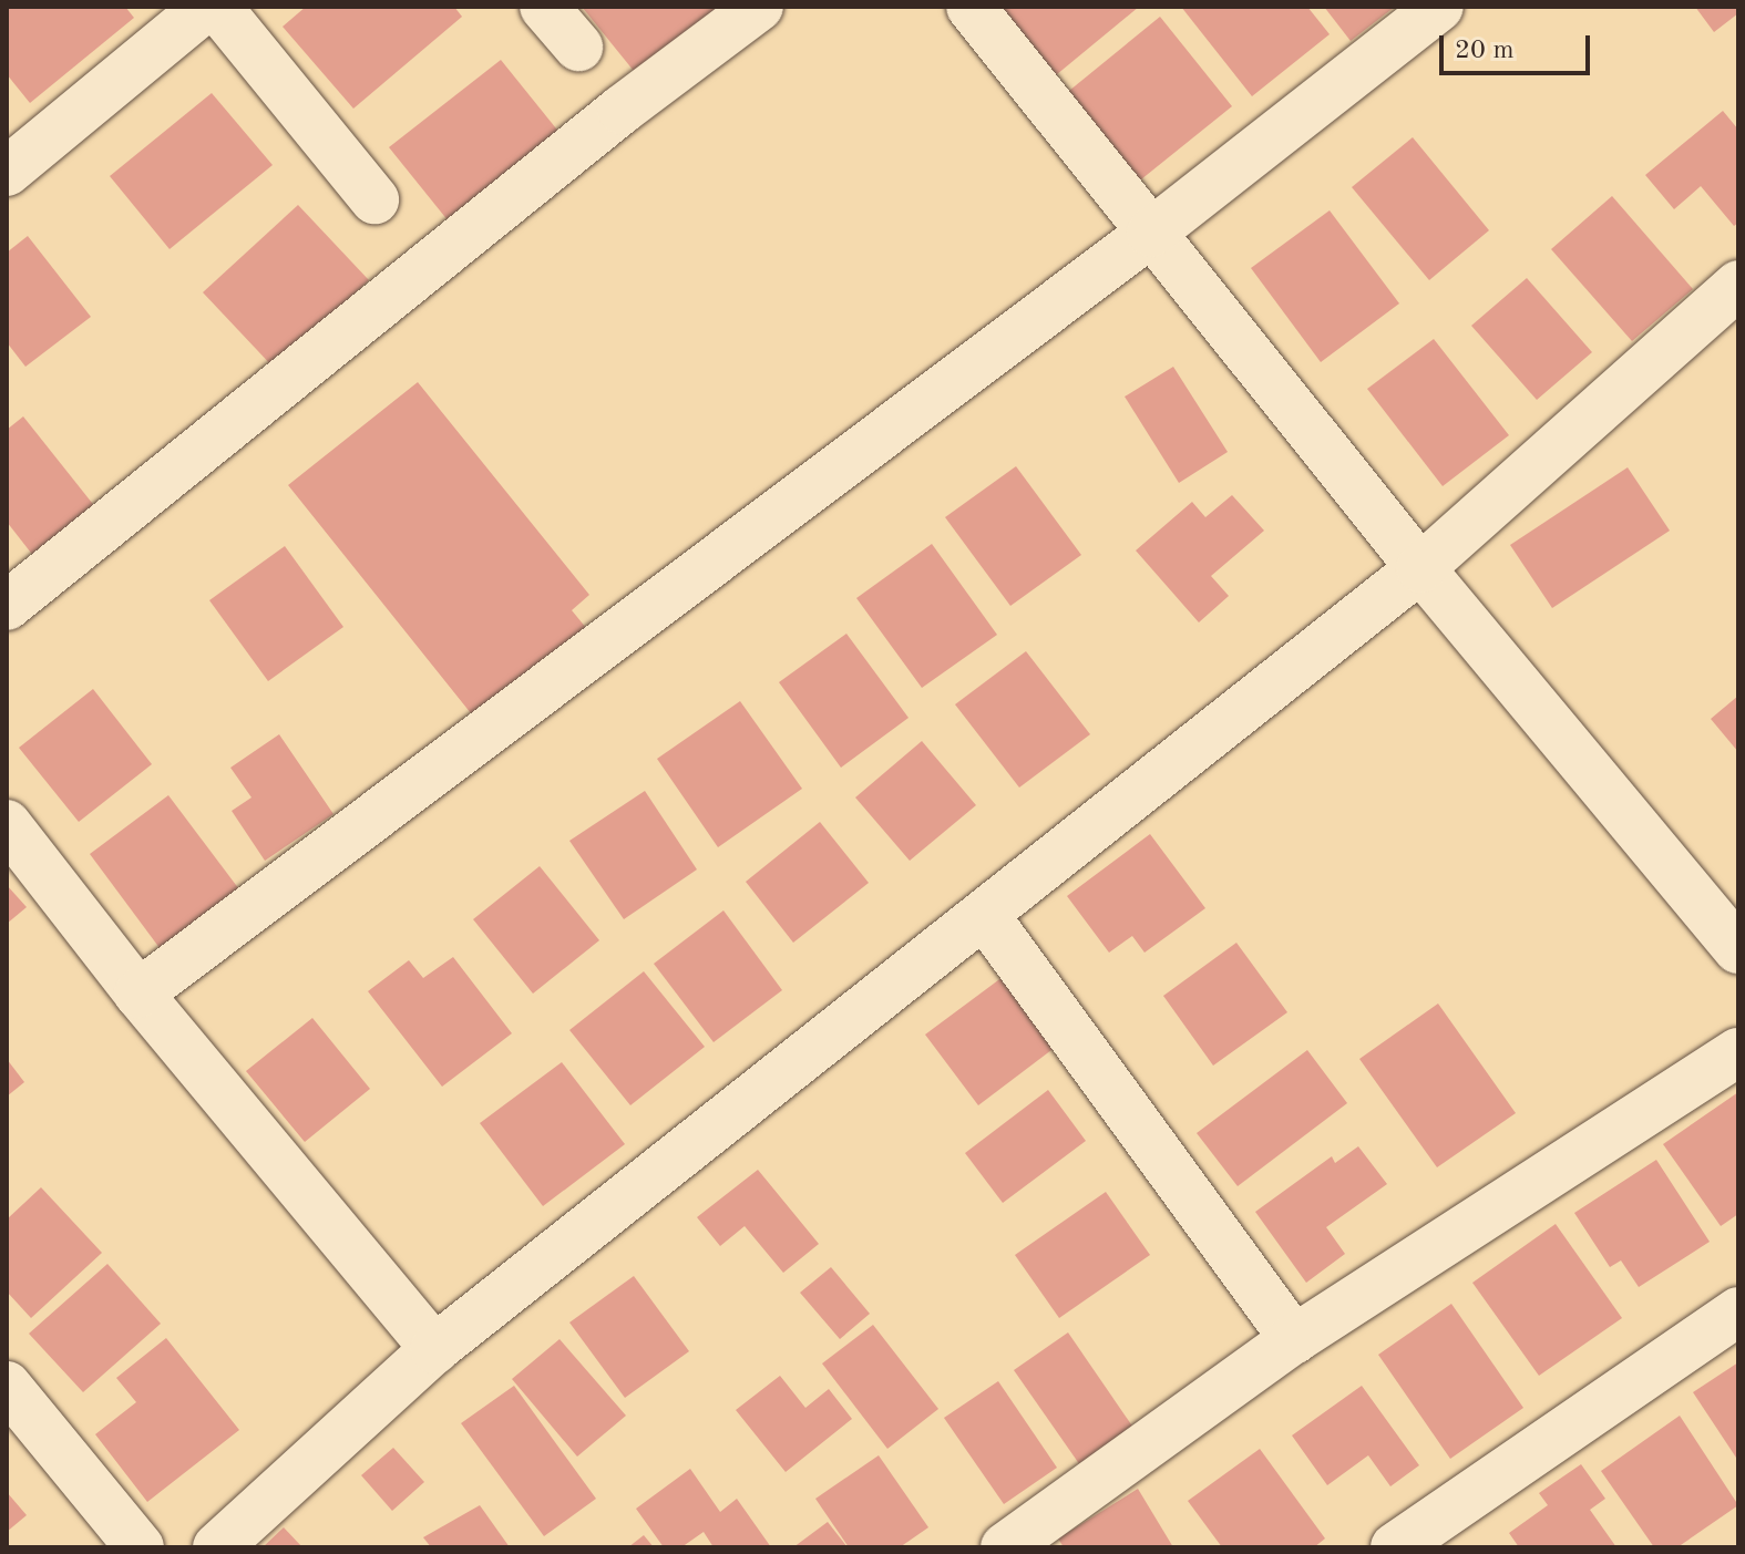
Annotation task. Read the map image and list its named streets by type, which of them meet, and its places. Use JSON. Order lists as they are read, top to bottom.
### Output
{
  "scale_bar": "20 m"
}
